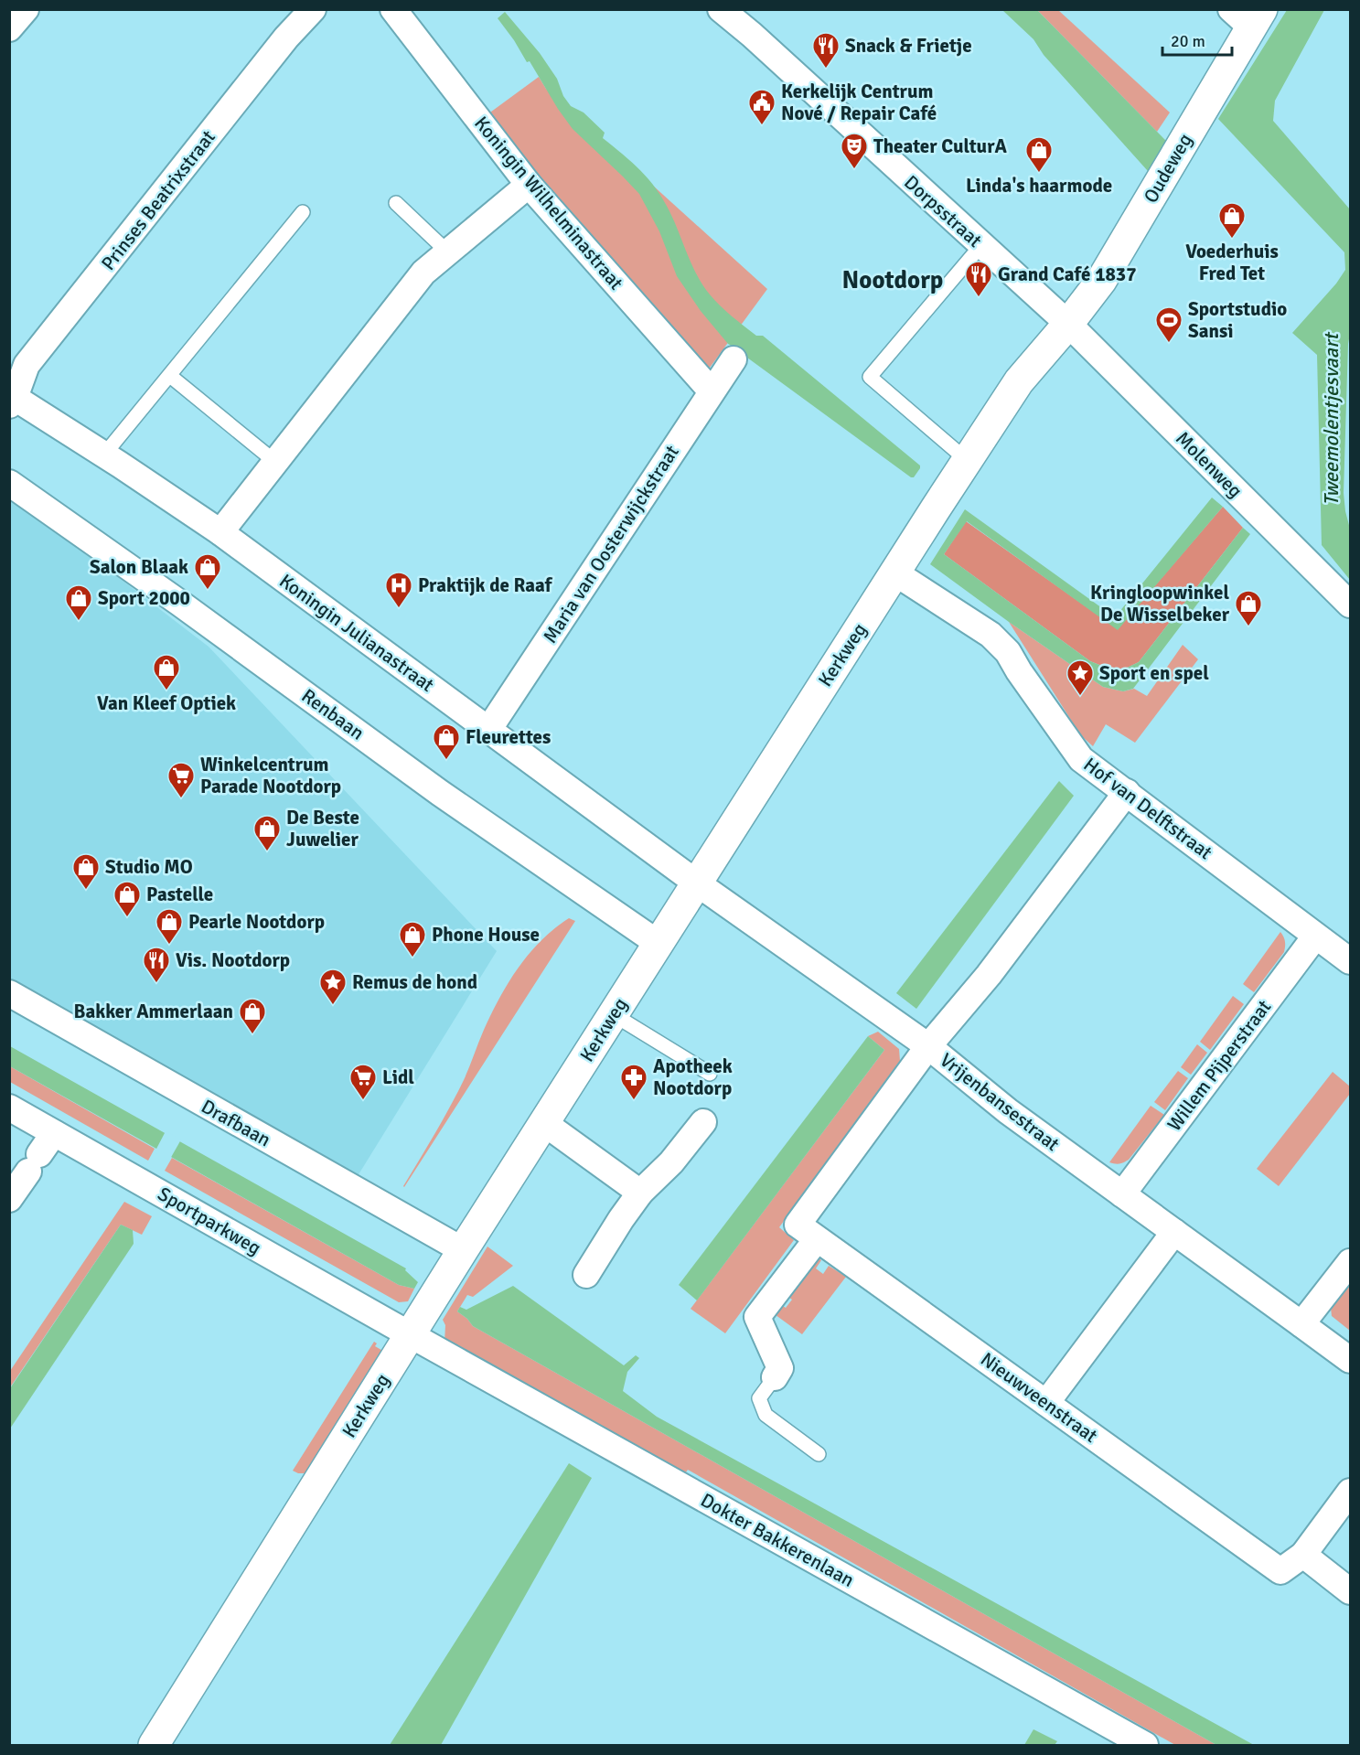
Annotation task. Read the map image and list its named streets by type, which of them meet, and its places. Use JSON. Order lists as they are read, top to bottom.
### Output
{
  "streets": {
    "street": [
      "Oudeweg",
      "Prinses Beatrixstraat",
      "Koningin Wilhelminastraat",
      "Dorpsstraat",
      "Molenweg",
      "Maria van Oosterwijckstraat",
      "Koningin Julianastraat",
      "Kerkweg",
      "Renbaan",
      "Hof van Delftstraat",
      "Willem Pijperstraat",
      "Vrijenbansestraat",
      "Drafbaan",
      "Sportparkweg",
      "Nieuwveenstraat",
      "Dokter Bakkerenlaan"
    ]
  },
  "crossings": [
    ["Oudeweg", "Dorpsstraat"],
    ["Oudeweg", "Molenweg"],
    ["Oudeweg", "Kerkweg"],
    ["Prinses Beatrixstraat", "Koningin Julianastraat"],
    ["Koningin Wilhelminastraat", "Maria van Oosterwijckstraat"],
    ["Dorpsstraat", "Molenweg"],
    ["Dorpsstraat", "Kerkweg"],
    ["Molenweg", "Kerkweg"],
    ["Maria van Oosterwijckstraat", "Koningin Julianastraat"],
    ["Koningin Julianastraat", "Kerkweg"],
    ["Koningin Julianastraat", "Vrijenbansestraat"],
    ["Kerkweg", "Renbaan"],
    ["Kerkweg", "Hof van Delftstraat"],
    ["Kerkweg", "Vrijenbansestraat"],
    ["Kerkweg", "Drafbaan"],
    ["Kerkweg", "Sportparkweg"],
    ["Kerkweg", "Dokter Bakkerenlaan"],
    ["Hof van Delftstraat", "Willem Pijperstraat"],
    ["Willem Pijperstraat", "Vrijenbansestraat"],
    ["Sportparkweg", "Dokter Bakkerenlaan"]
  ],
  "districts": ["Nootdorp"],
  "water": ["Tweemolentjesvaart"],
  "places": {
    "restaurant": ["Snack & Frietje", "Grand Café 1837", "Vis. Nootdorp"],
    "public building": ["Kerkelijk Centrum Nové / Repair Café"],
    "theatre": ["Theater CulturA"],
    "shop": [
      "Linda's haarmode",
      "Voederhuis Fred Tet",
      "Salon Blaak",
      "Sport 2000",
      "Kringloopwinkel De Wisselbeker",
      "Van Kleef Optiek",
      "Fleurettes",
      "De Beste Juwelier",
      "Studio MO",
      "Pastelle",
      "Pearle Nootdorp",
      "Phone House",
      "Bakker Ammerlaan"
    ],
    "sports": ["Sportstudio Sansi"],
    "hospital": ["Praktijk de Raaf"],
    "place": ["Sport en spel", "Remus de hond"],
    "supermarket": ["Winkelcentrum Parade Nootdorp", "Lidl"],
    "pharmacy": ["Apotheek Nootdorp"]
  },
  "scale_bar": "20 m"
}
